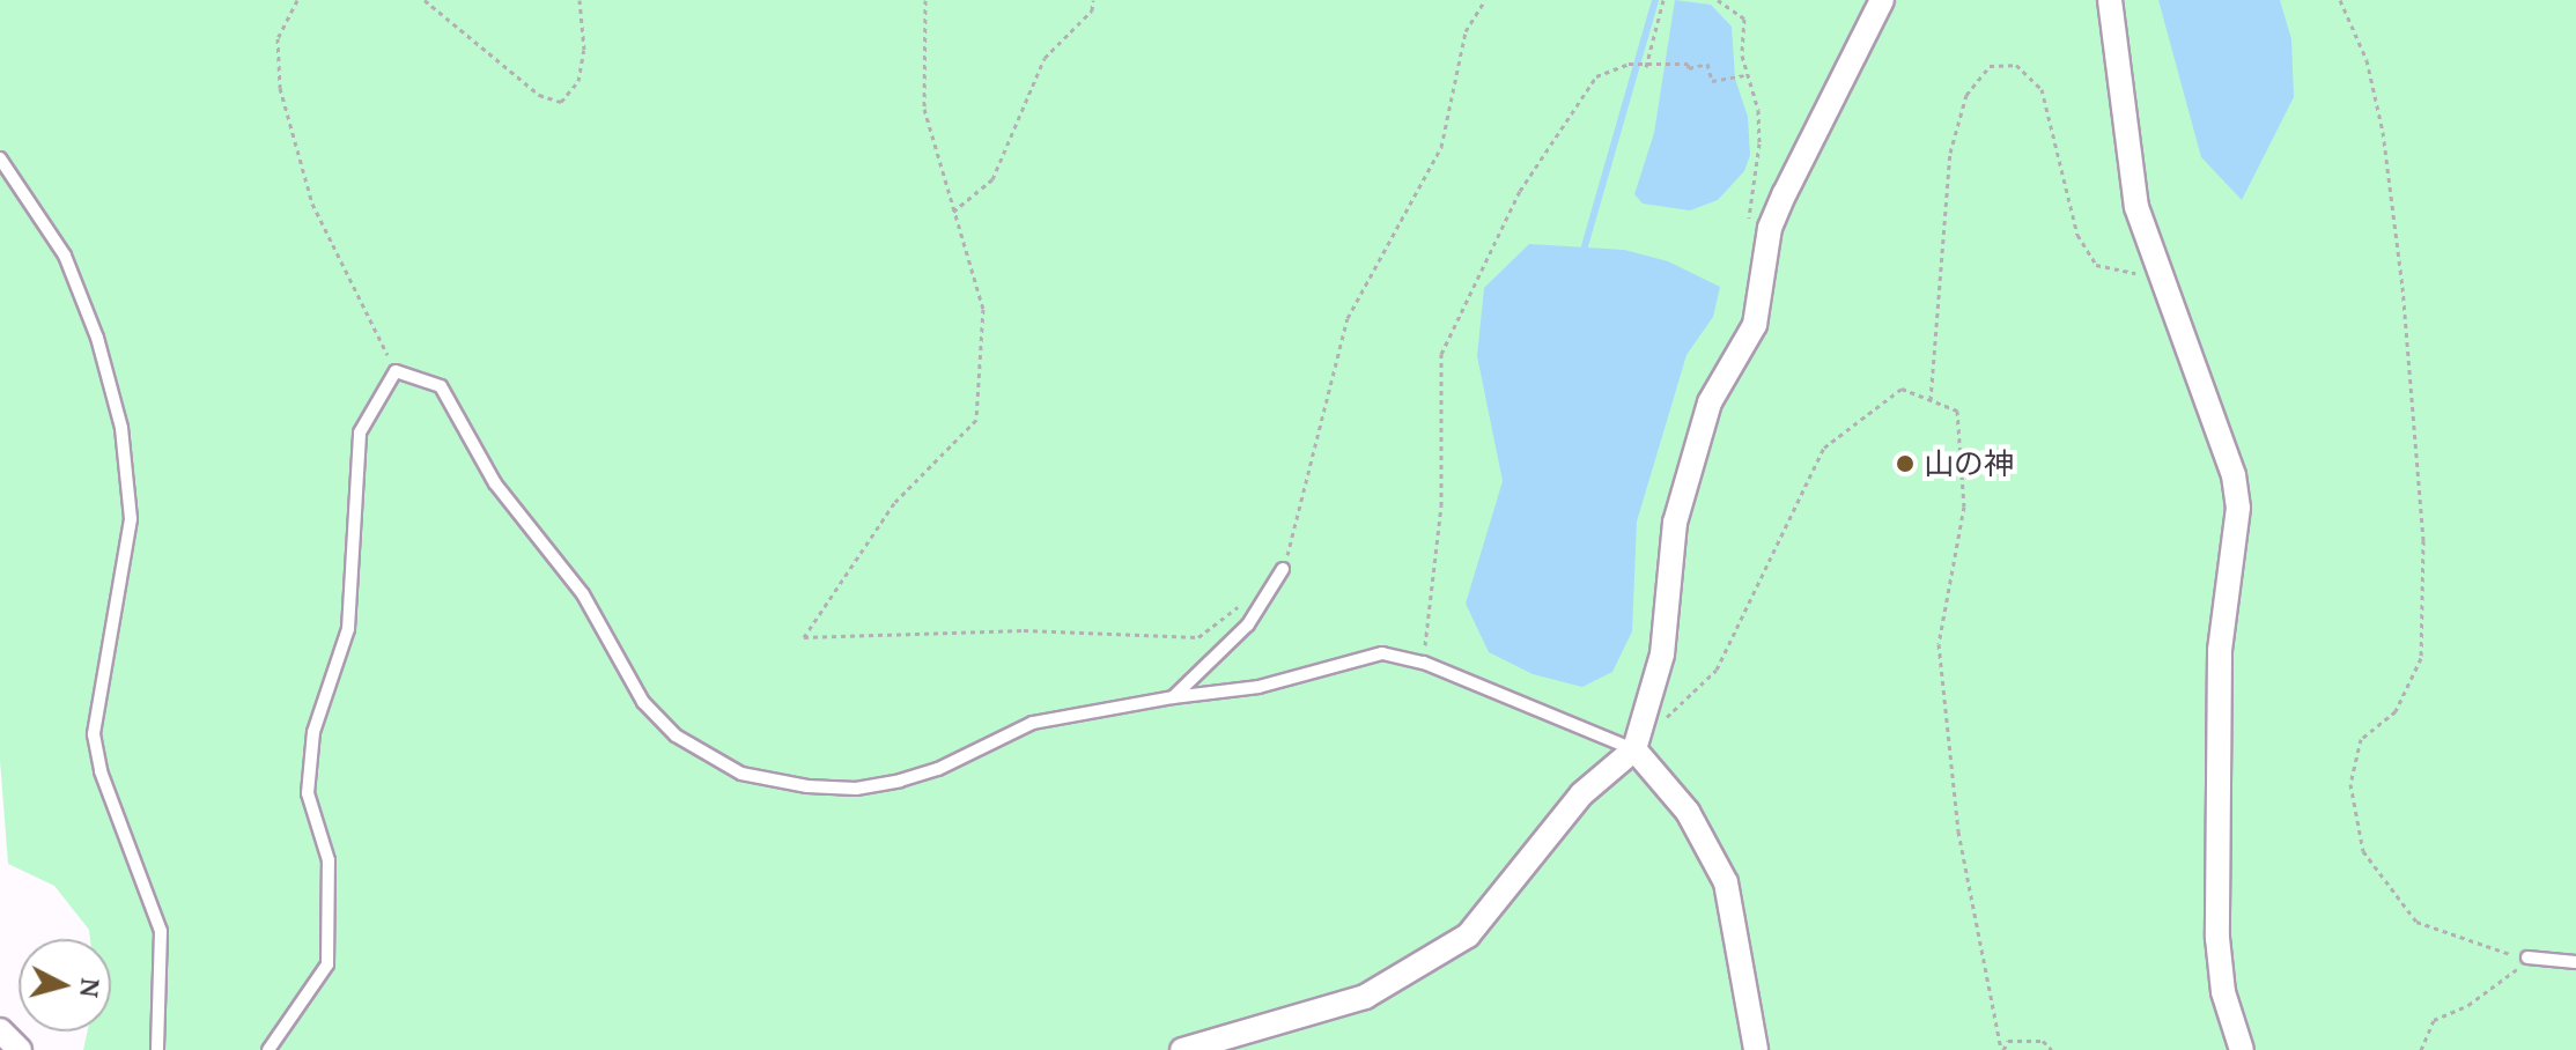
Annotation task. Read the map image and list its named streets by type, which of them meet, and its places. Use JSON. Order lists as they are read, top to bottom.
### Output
{
  "places": ["山の神"],
  "north": "right"
}
